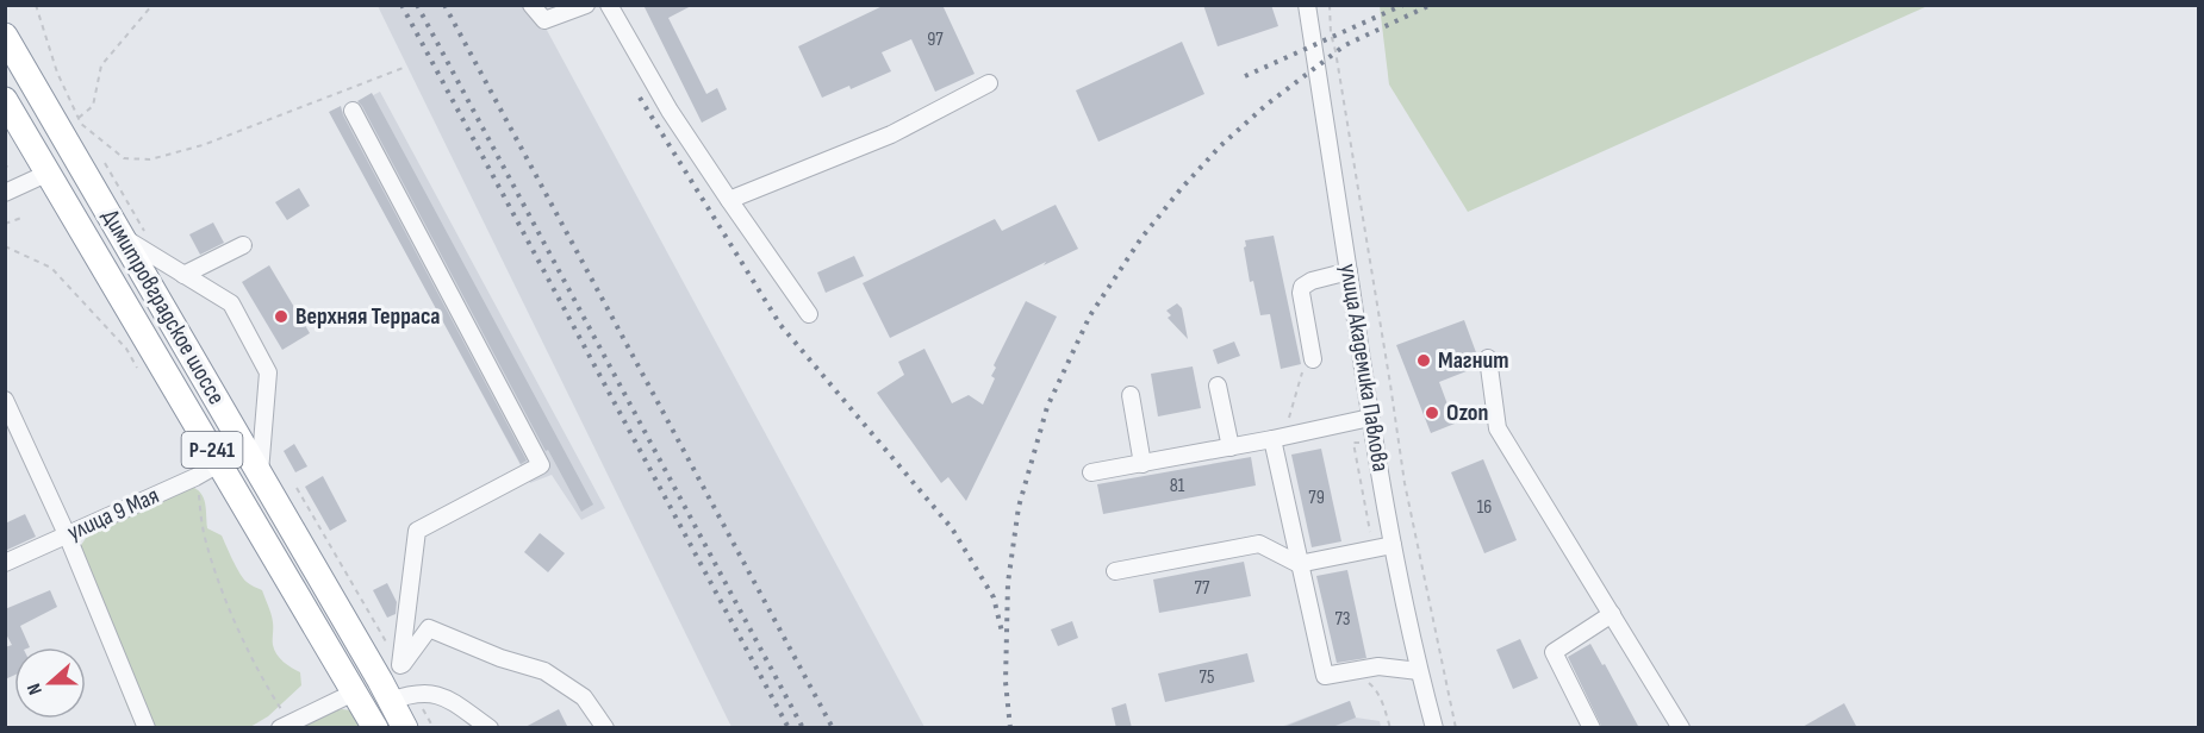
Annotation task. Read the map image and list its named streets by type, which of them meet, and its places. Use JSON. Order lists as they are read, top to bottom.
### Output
{
  "streets": {
    "highway": ["Димитровградское шоссе", "Р-241"],
    "street": ["улица Академика Павлова", "улица 9 Мая"]
  },
  "crossings": [
    ["Димитровградское шоссе", "улица 9 Мая"]
  ],
  "places": ["Верхняя Терраса", "Магнит", "Ozon"],
  "house_numbers": [
    "97",
    "81",
    "79",
    "16",
    "77",
    "73",
    "75"
  ],
  "north": "left"
}
